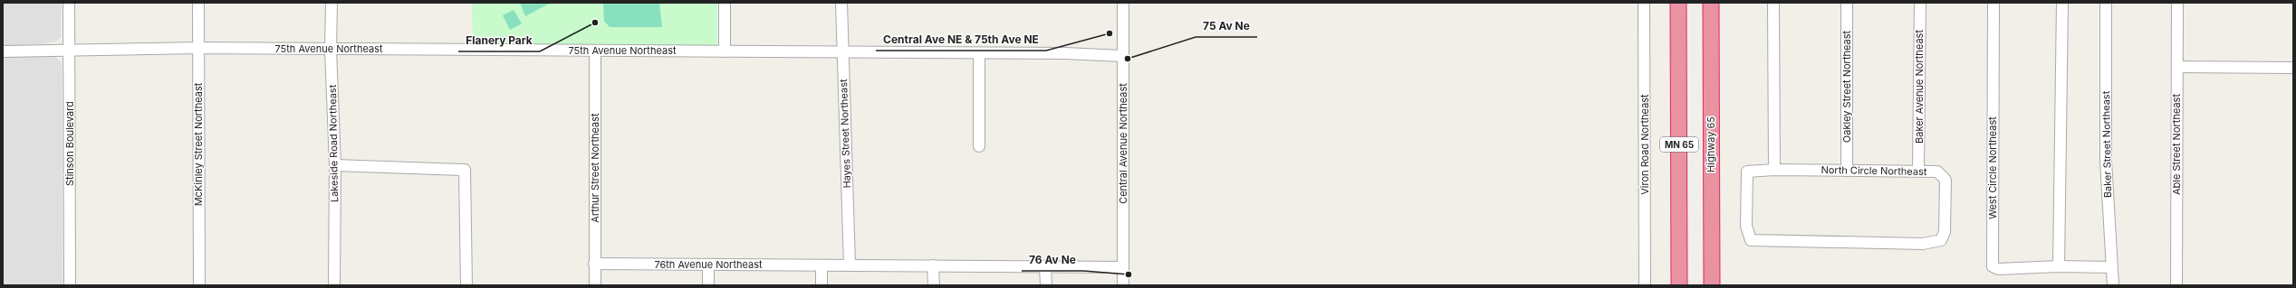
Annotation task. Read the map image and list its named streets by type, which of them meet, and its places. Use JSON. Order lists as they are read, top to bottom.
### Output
{
  "streets": {
    "highway": ["MN 65", "Highway 65"],
    "street": [
      "75th Avenue Northeast",
      "Oakley Street Northeast",
      "Baker Avenue Northeast",
      "Hayes Street Northeast",
      "Stinson Boulevard",
      "Lakeside Road Northeast",
      "Central Avenue Northeast",
      "McKinley Street Northeast",
      "Viron Road Northeast",
      "Baker Street Northeast",
      "Able Street Northeast",
      "Arthur Street Northeast",
      "West Circle Northeast",
      "North Circle Northeast",
      "76th Avenue Northeast"
    ]
  },
  "crossings": [
    ["75th Avenue Northeast", "Hayes Street Northeast"],
    ["75th Avenue Northeast", "Stinson Boulevard"],
    ["75th Avenue Northeast", "Lakeside Road Northeast"],
    ["75th Avenue Northeast", "Central Avenue Northeast"],
    ["75th Avenue Northeast", "McKinley Street Northeast"],
    ["75th Avenue Northeast", "Arthur Street Northeast"],
    ["Oakley Street Northeast", "North Circle Northeast"],
    ["Baker Avenue Northeast", "North Circle Northeast"],
    ["Hayes Street Northeast", "76th Avenue Northeast"],
    ["Central Avenue Northeast", "76th Avenue Northeast"],
    ["Baker Street Northeast", "West Circle Northeast"],
    ["Arthur Street Northeast", "76th Avenue Northeast"]
  ],
  "places": [
    "Flanery Park",
    "Central Ave NE & 75th Ave NE",
    "75 Av Ne",
    "76 Av Ne"
  ]
}
